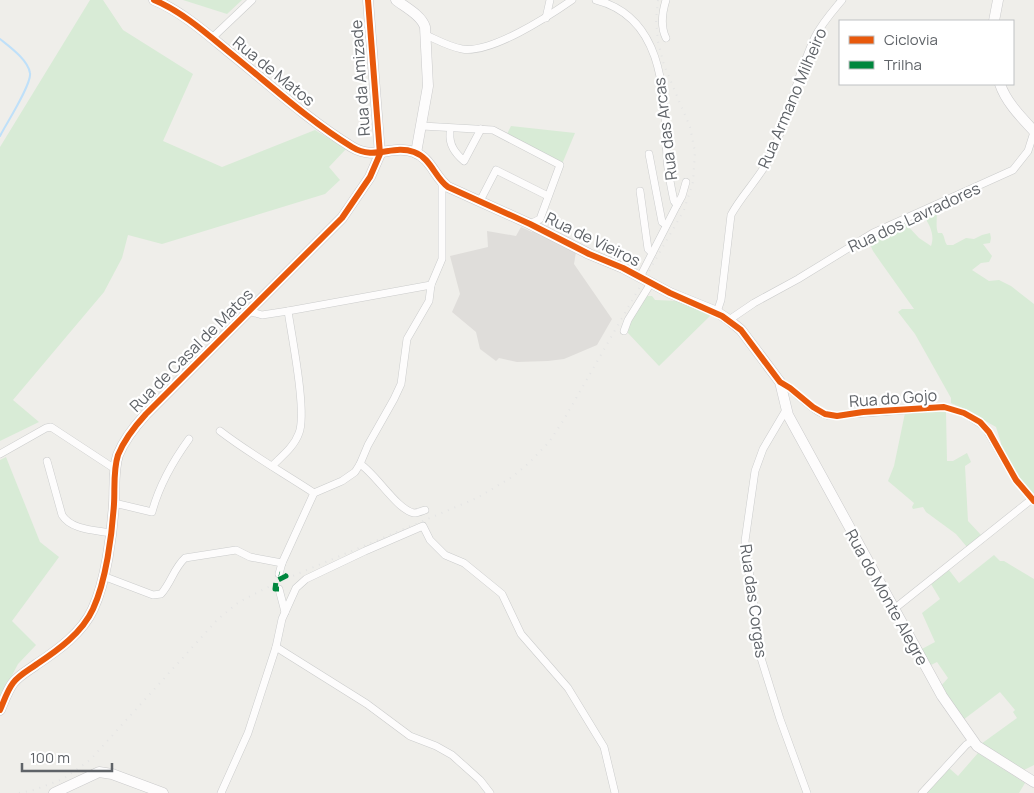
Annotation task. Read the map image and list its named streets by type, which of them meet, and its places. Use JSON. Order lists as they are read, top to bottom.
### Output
{
  "streets": {
    "street": [
      "Rua de Matos",
      "Rua da Amizade",
      "Rua Armano Milheiro",
      "Rua das Arcas",
      "Rua dos Lavradores",
      "Rua de Vieiros",
      "Rua de Casal de Matos",
      "Rua do Gojo",
      "Rua do Monte Alegre",
      "Rua das Corgas"
    ]
  },
  "crossings": [
    ["Rua de Matos", "Rua da Amizade"],
    ["Rua de Matos", "Rua de Casal de Matos"],
    ["Rua da Amizade", "Rua de Casal de Matos"],
    ["Rua Armano Milheiro", "Rua de Vieiros"],
    ["Rua dos Lavradores", "Rua de Vieiros"],
    ["Rua de Vieiros", "Rua do Gojo"],
    ["Rua de Vieiros", "Rua do Monte Alegre"],
    ["Rua do Gojo", "Rua do Monte Alegre"],
    ["Rua do Monte Alegre", "Rua das Corgas"]
  ],
  "legend": ["Ciclovia", "Trilha"],
  "scale_bar": "100 m"
}
